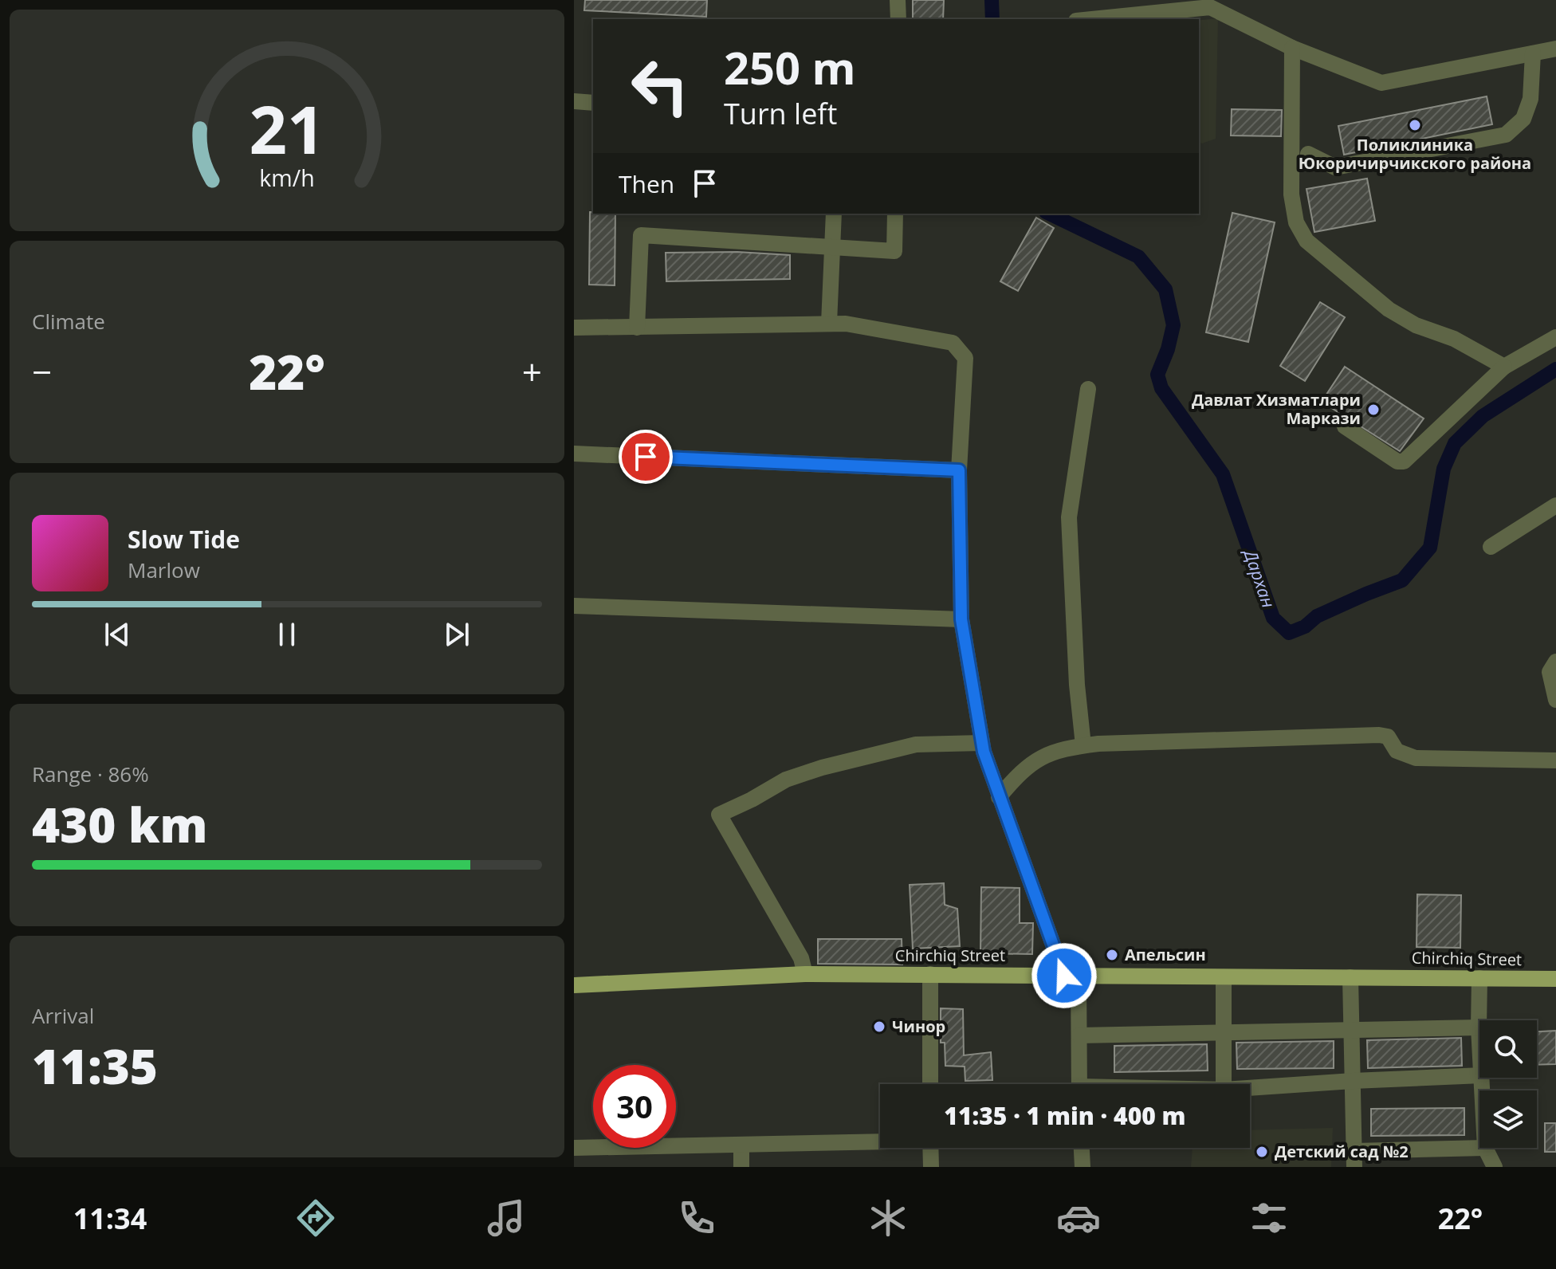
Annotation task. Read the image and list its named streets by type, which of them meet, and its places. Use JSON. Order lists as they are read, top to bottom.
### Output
{
  "streets": {
    "main road": ["Chirchiq Street"]
  },
  "water": ["Дархан"],
  "places": [
    "Поликлиника Юкоричирчикского района",
    "Давлат Хизматлари Маркази",
    "Апельсин",
    "Чинор",
    "Детский сад №2"
  ],
  "page": {
    "turn": ["250 m", "Turn left"],
    "then": "Then",
    "tile": [
      "Climate",
      ["Range · 86%", "430 km"],
      ["Arrival", "11:35"]
    ],
    "heat": ["−", "22°", "+"],
    "song": ["Slow Tide", "Marlow"],
    "limit": "30",
    "trip": "11:35 · 1 min · 400 m",
    "tabs": ["11:34", "22°"],
    "gauge": ["21", "km/h"]
  }
}
